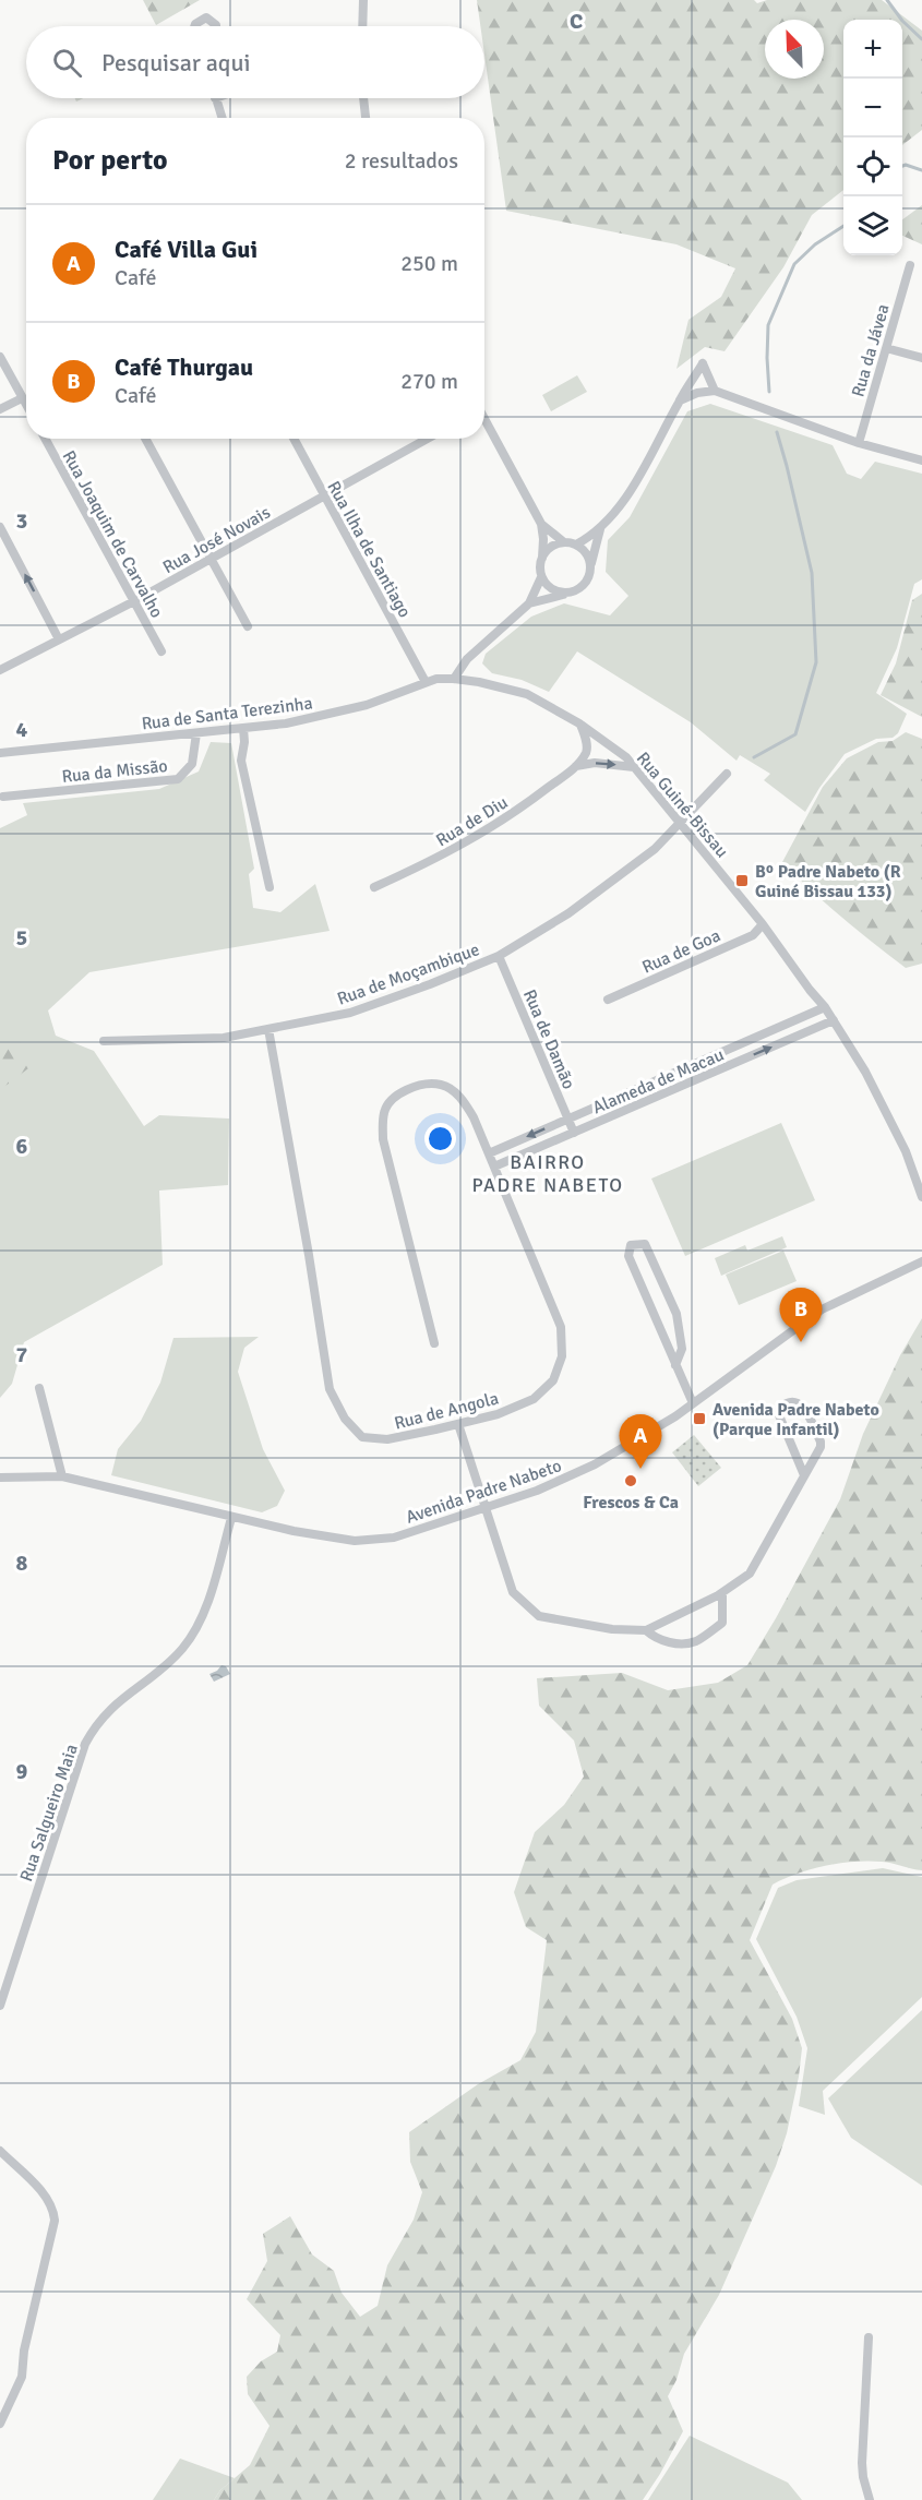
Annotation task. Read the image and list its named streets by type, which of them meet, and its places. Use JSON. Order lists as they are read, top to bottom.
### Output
{
  "streets": {
    "street": [
      "Rua da Jávea",
      "Rua Joaquim de Carvalho",
      "Rua José Novais",
      "Rua Ilha de Santiago",
      "Rua de Santa Terezinha",
      "Rua da Missão",
      "Rua Guiné-Bissau",
      "Rua de Diu",
      "Rua de Goa",
      "Rua de Moçambique",
      "Rua de Damão",
      "Alameda de Macau",
      "Rua de Angola",
      "Avenida Padre Nabeto",
      "Rua Salgueiro Maia"
    ]
  },
  "crossings": [
    ["Rua Joaquim de Carvalho", "Rua José Novais"],
    ["Rua José Novais", "Rua Ilha de Santiago"],
    ["Rua Ilha de Santiago", "Rua de Santa Terezinha"],
    ["Rua de Santa Terezinha", "Rua da Missão"],
    ["Rua de Santa Terezinha", "Rua Guiné-Bissau"],
    ["Rua Guiné-Bissau", "Rua de Goa"],
    ["Rua Guiné-Bissau", "Rua de Moçambique"],
    ["Rua Guiné-Bissau", "Alameda de Macau"],
    ["Rua de Moçambique", "Rua de Damão"],
    ["Rua de Moçambique", "Rua de Angola"],
    ["Rua de Damão", "Alameda de Macau"],
    ["Alameda de Macau", "Rua de Angola"],
    ["Avenida Padre Nabeto", "Rua Salgueiro Maia"]
  ],
  "districts": ["BAIRRO PADRE NABETO"],
  "places": {
    "transit": ["Bº Padre Nabeto (R Guiné Bissau 133)", "Avenida Padre Nabeto (Parque Infantil)"],
    "other": ["Frescos & Ca"]
  },
  "north": "top left",
  "page": {
    "map_buttons": ["+", "−"],
    "search": "Pesquisar aqui",
    "heading": ["Por perto", "2 resultados"],
    "list": [
      {
        "mark": "A",
        "name": "Café Villa Gui",
        "note": "Café",
        "value": "250 m"
      },
      {
        "mark": "B",
        "name": "Café Thurgau",
        "note": "Café",
        "value": "270 m"
      }
    ],
    "pins": ["B", "A"]
  },
  "grid": {
    "columns": ["C"],
    "rows": [
      "3",
      "4",
      "5",
      "6",
      "7",
      "8",
      "9"
    ]
  }
}
